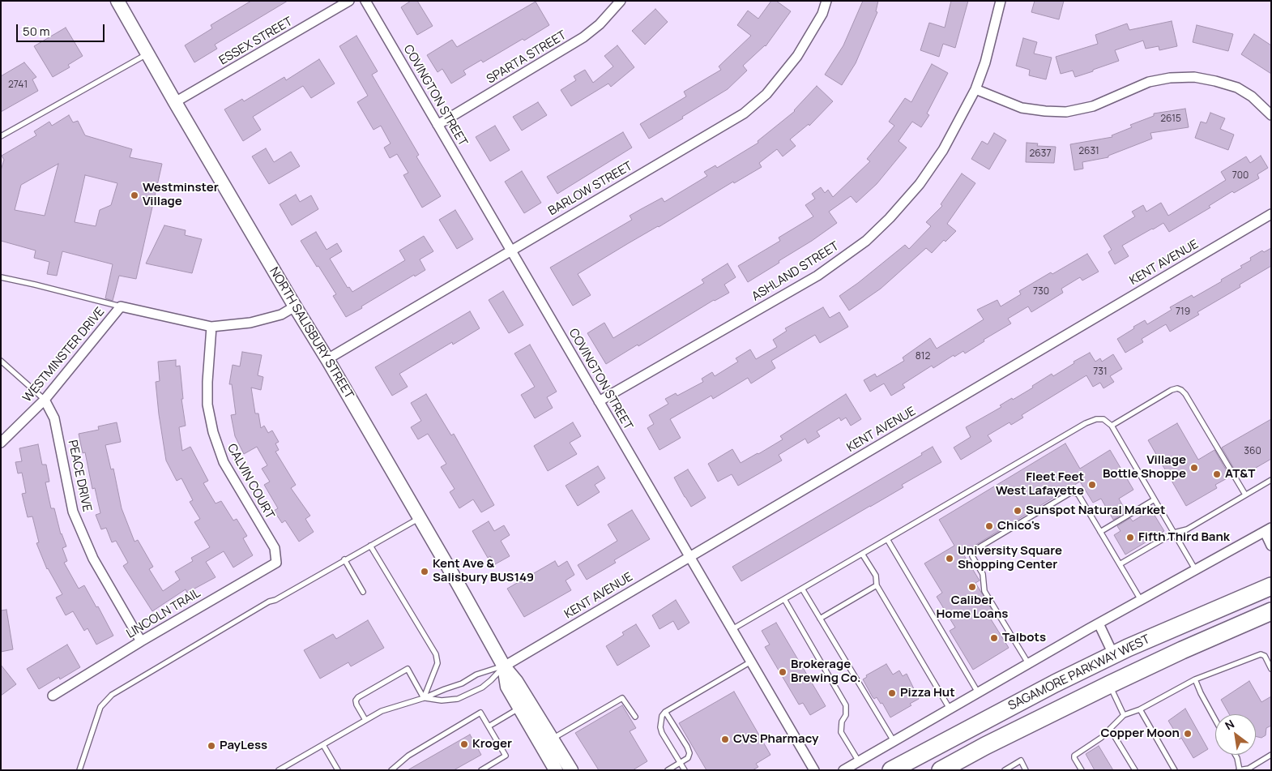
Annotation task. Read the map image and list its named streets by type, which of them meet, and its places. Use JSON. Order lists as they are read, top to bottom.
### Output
{
  "streets": {
    "highway": ["SAGAMORE PARKWAY WEST"],
    "street": [
      "ESSEX STREET",
      "SPARTA STREET",
      "COVINGTON STREET",
      "BARLOW STREET",
      "KENT AVENUE",
      "ASHLAND STREET",
      "NORTH SALISBURY STREET",
      "WESTMINSTER DRIVE",
      "PEACE DRIVE",
      "CALVIN COURT",
      "LINCOLN TRAIL"
    ]
  },
  "crossings": [
    ["ESSEX STREET", "NORTH SALISBURY STREET"],
    ["SPARTA STREET", "COVINGTON STREET"],
    ["COVINGTON STREET", "BARLOW STREET"],
    ["COVINGTON STREET", "KENT AVENUE"],
    ["COVINGTON STREET", "ASHLAND STREET"],
    ["BARLOW STREET", "NORTH SALISBURY STREET"],
    ["KENT AVENUE", "NORTH SALISBURY STREET"],
    ["NORTH SALISBURY STREET", "WESTMINSTER DRIVE"],
    ["WESTMINSTER DRIVE", "PEACE DRIVE"],
    ["WESTMINSTER DRIVE", "CALVIN COURT"],
    ["PEACE DRIVE", "LINCOLN TRAIL"],
    ["CALVIN COURT", "LINCOLN TRAIL"]
  ],
  "places": [
    "Westminster Village",
    "Village Bottle Shoppe",
    "AT&T",
    "Fleet Feet West Lafayette",
    "Sunspot Natural Market",
    "Chico's",
    "Fifth Third Bank",
    "University Square Shopping Center",
    "Kent Ave & Salisbury BUS149",
    "Caliber Home Loans",
    "Talbots",
    "Brokerage Brewing Co.",
    "Pizza Hut",
    "Copper Moon",
    "CVS Pharmacy",
    "Kroger",
    "PayLess"
  ],
  "house_numbers": [
    "2741",
    "2615",
    "2631",
    "2637",
    "700",
    "730",
    "719",
    "812",
    "731",
    "360"
  ],
  "scale_bar": "50 m",
  "north": "top left"
}
